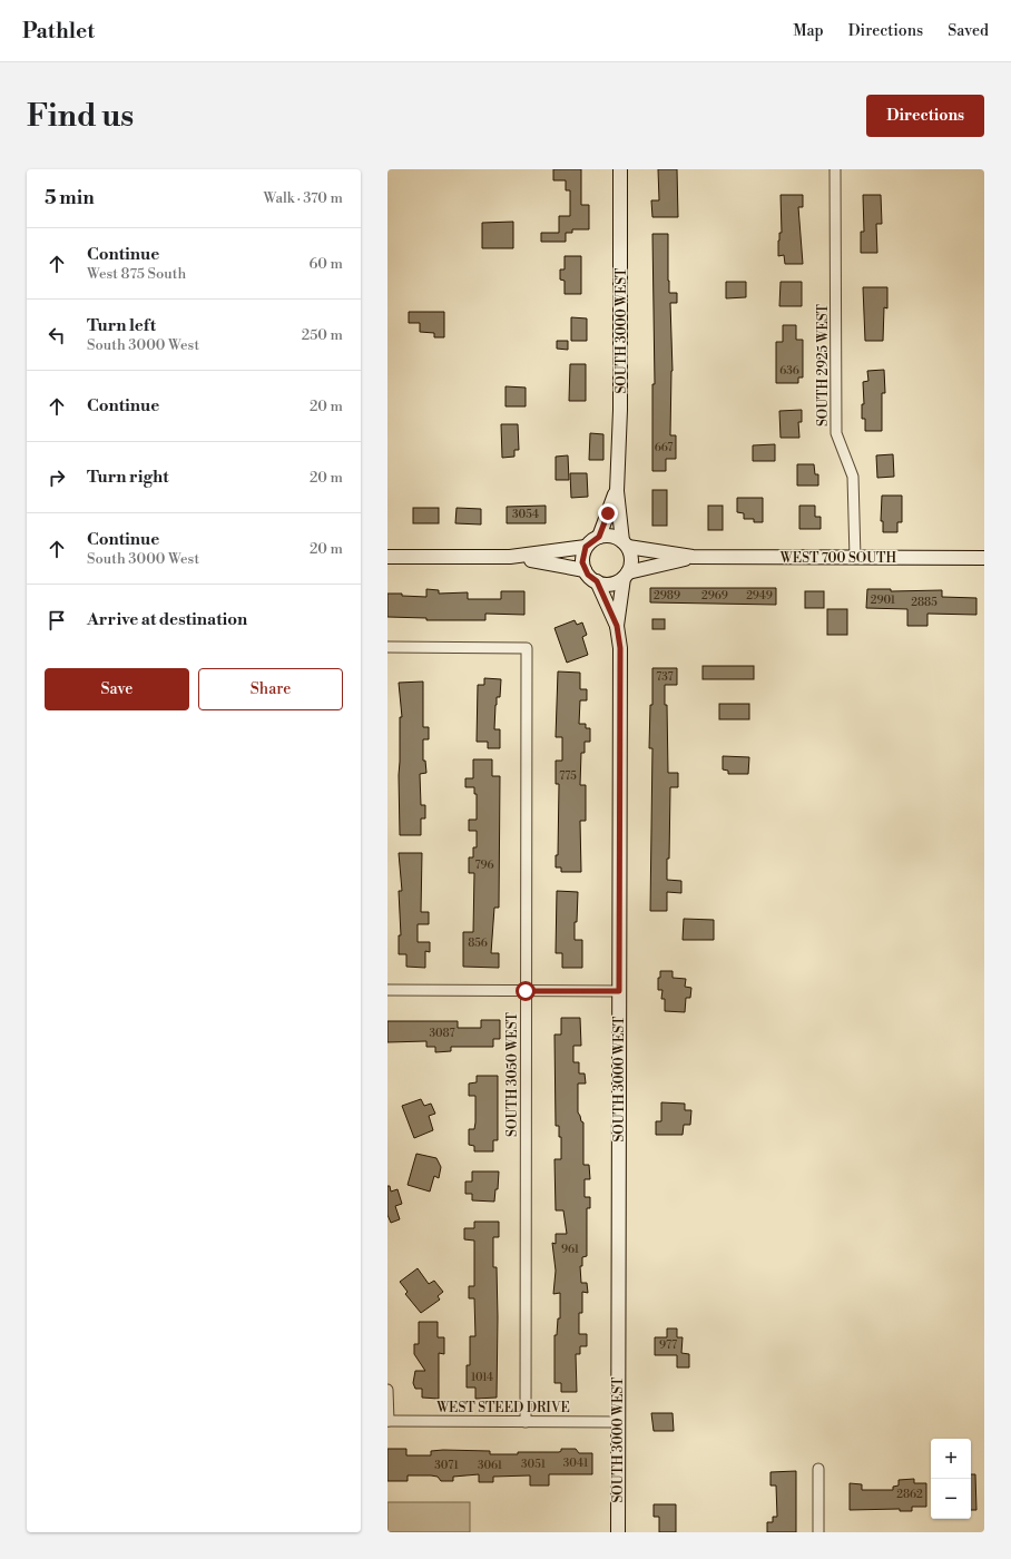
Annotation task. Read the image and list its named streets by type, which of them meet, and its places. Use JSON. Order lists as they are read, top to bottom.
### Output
{
  "streets": {
    "main road": ["SOUTH 3000 WEST", "WEST 700 SOUTH"],
    "street": ["SOUTH 2925 WEST", "SOUTH 3050 WEST", "WEST STEED DRIVE"]
  },
  "crossings": [
    ["SOUTH 3000 WEST", "WEST 700 SOUTH"],
    ["SOUTH 3000 WEST", "WEST STEED DRIVE"],
    ["SOUTH 2925 WEST", "WEST 700 SOUTH"],
    ["SOUTH 3050 WEST", "WEST STEED DRIVE"]
  ],
  "house_numbers": [
    "636",
    "667",
    "3054",
    "2989",
    "2969",
    "2949",
    "2901",
    "2885",
    "737",
    "775",
    "796",
    "856",
    "3087",
    "961",
    "977",
    "1014",
    "3041",
    "3051",
    "3071",
    "3061",
    "2862"
  ],
  "page": {
    "header": "Pathlet",
    "nav": ["Map", "Directions", "Saved"],
    "buttons": [
      "Directions",
      ["Save", "Share"]
    ],
    "title": "Find us",
    "heading": ["5 min", "Walk · 370 m"],
    "list": [
      ["Continue", "West 875 South", "60 m"],
      ["Turn left", "South 3000 West", "250 m"],
      ["Continue", "20 m"],
      ["Turn right", "20 m"],
      ["Continue", "South 3000 West", "20 m"],
      "Arrive at destination"
    ],
    "map_buttons": ["+", "−"]
  }
}
